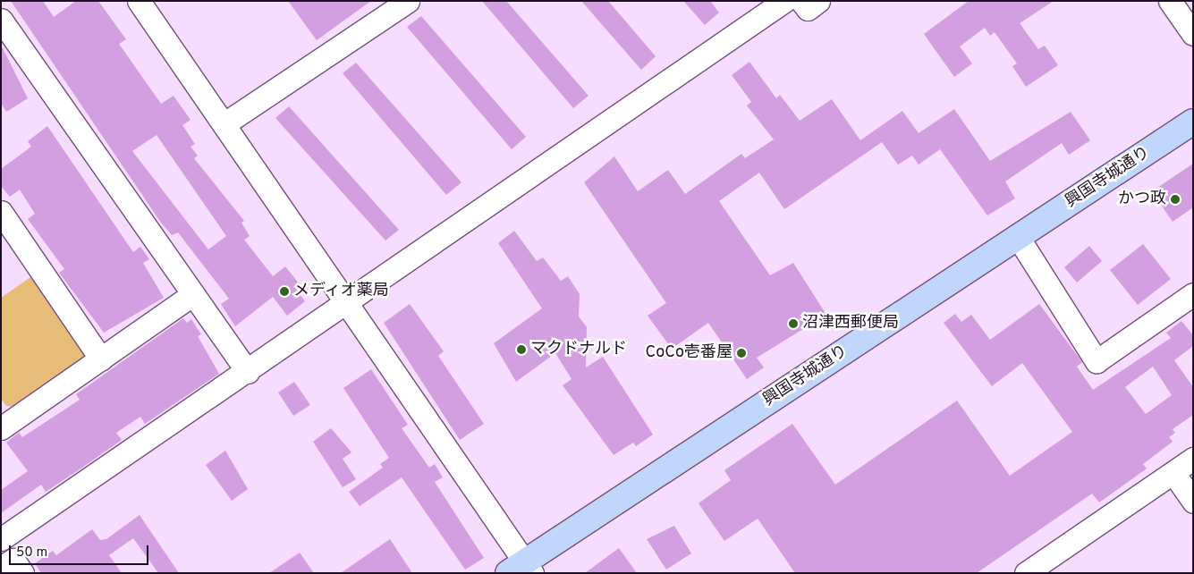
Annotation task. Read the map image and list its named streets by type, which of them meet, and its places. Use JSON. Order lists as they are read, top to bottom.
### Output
{
  "streets": {
    "main road": ["興国寺城通り"]
  },
  "places": [
    "かつ政",
    "メディオ薬局",
    "沼津西郵便局",
    "マクドナルド",
    "CoCo壱番屋"
  ],
  "scale_bar": "50 m"
}
